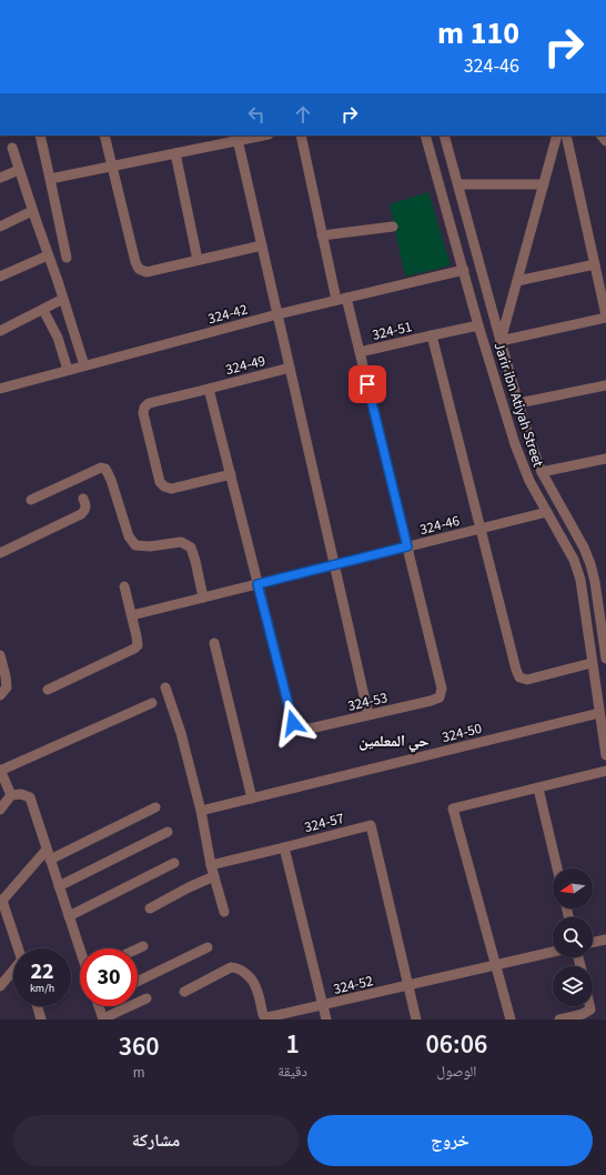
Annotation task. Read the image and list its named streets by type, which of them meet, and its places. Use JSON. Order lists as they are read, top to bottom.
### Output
{
  "streets": {
    "street": [
      "324-42",
      "324-51",
      "324-49",
      "Jarir ibn Atiyah Street",
      "324-46",
      "324-53",
      "324-50",
      "324-57",
      "324-52"
    ]
  },
  "crossings": [
    ["324-42", "Jarir ibn Atiyah Street"],
    ["324-51", "Jarir ibn Atiyah Street"],
    ["324-51", "324-46"],
    ["324-51", "324-53"],
    ["Jarir ibn Atiyah Street", "324-46"],
    ["Jarir ibn Atiyah Street", "324-50"],
    ["324-46", "324-53"],
    ["324-57", "324-52"]
  ],
  "districts": ["حي المعلمين"],
  "north": "left",
  "page": {
    "turn": ["110 m", "324-46"],
    "speed": "22 km/h",
    "limit": "30",
    "eta": [
      "06:06",
      "الوصول",
      "1",
      "دقيقة",
      "360",
      "m"
    ],
    "buttons": ["خروج", "مشاركة"]
  }
}
